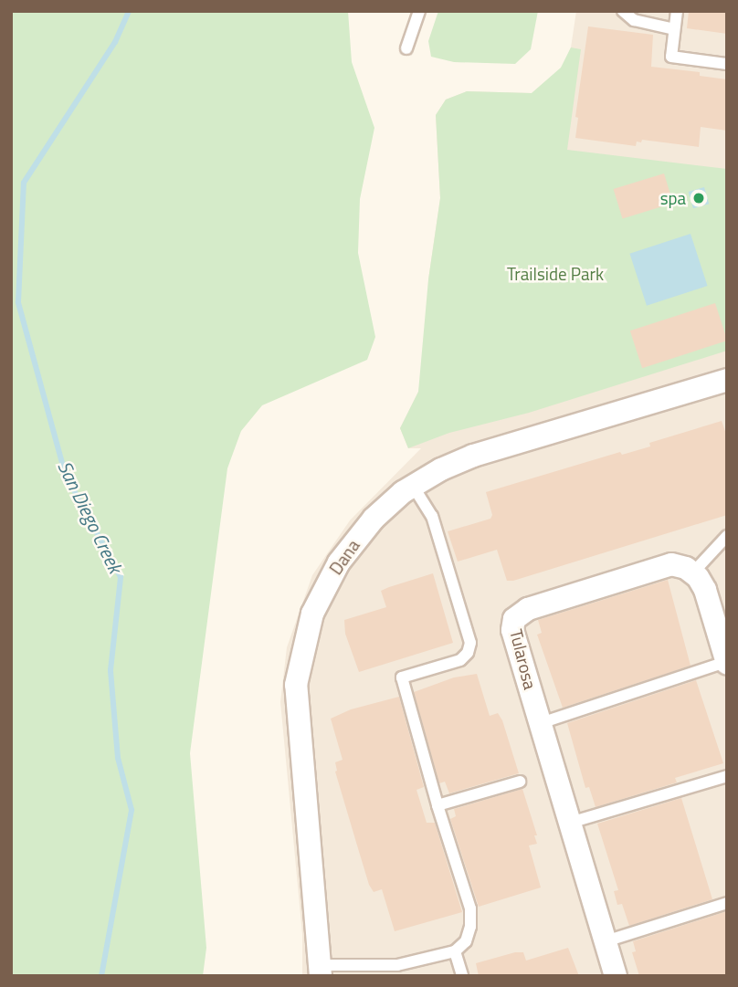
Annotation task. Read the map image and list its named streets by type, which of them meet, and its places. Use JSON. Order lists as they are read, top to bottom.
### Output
{
  "streets": {
    "street": ["Dana", "Tularosa"]
  },
  "water": ["San Diego Creek"],
  "parks": ["Trailside Park"],
  "places": ["spa"]
}
